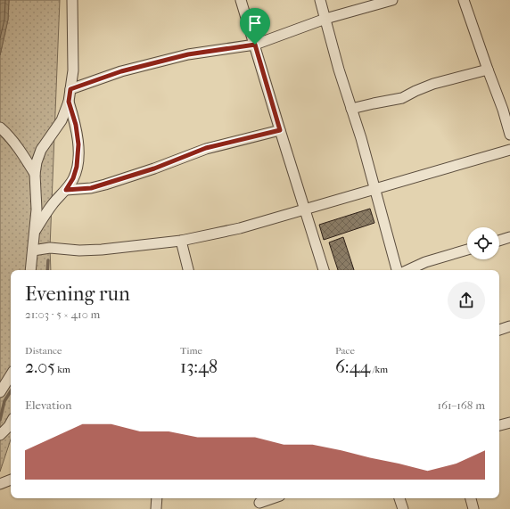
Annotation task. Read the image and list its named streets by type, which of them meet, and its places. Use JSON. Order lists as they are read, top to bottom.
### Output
{
  "page": {
    "heading": ["Evening run", "21:03 · 5 × 410 m"],
    "stats": [
      ["Distance", "2.05 km"],
      ["Time", "13:48"],
      ["Pace", "6:44 /km"]
    ],
    "chart": ["Elevation", "161–168 m"]
  }
}
